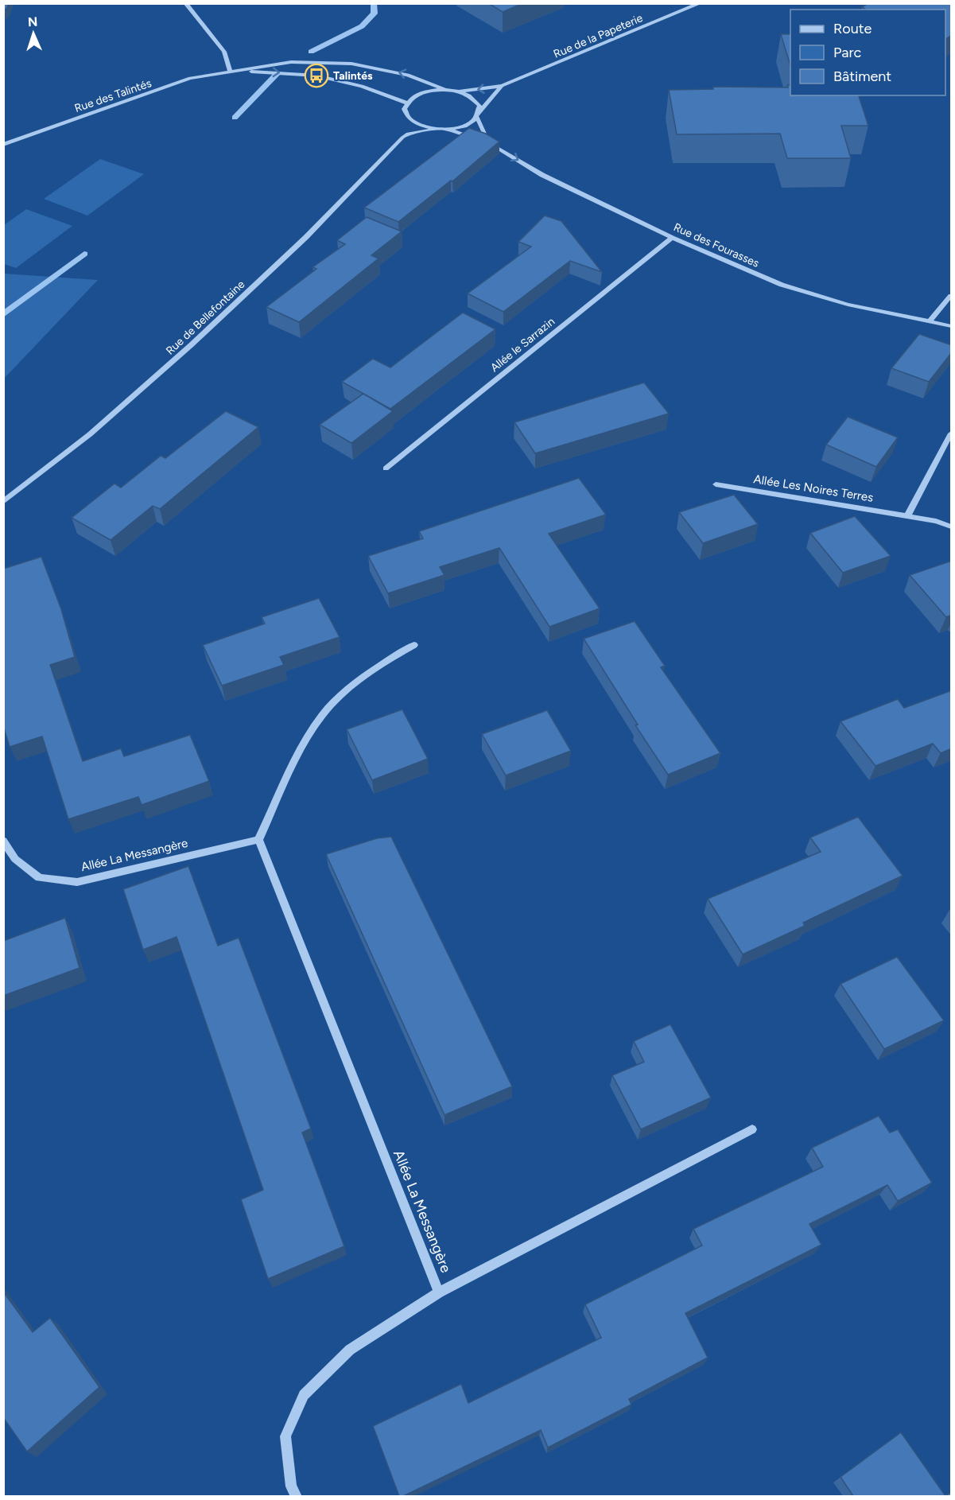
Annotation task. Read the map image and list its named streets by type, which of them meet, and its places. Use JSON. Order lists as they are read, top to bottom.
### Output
{
  "streets": {
    "street": [
      "Rue de la Papeterie",
      "Rue des Talintés",
      "Rue des Fourasses",
      "Rue de Bellefontaine",
      "Allée le Sarrazin",
      "Allée Les Noires Terres",
      "Allée La Messangère"
    ]
  },
  "crossings": [
    ["Rue des Fourasses", "Allée le Sarrazin"]
  ],
  "one_way": ["Rue des Fourasses"],
  "places": {
    "bus stop": ["Talintés"]
  },
  "legend": ["Route", "Parc", "Bâtiment"],
  "north": "top"
}
